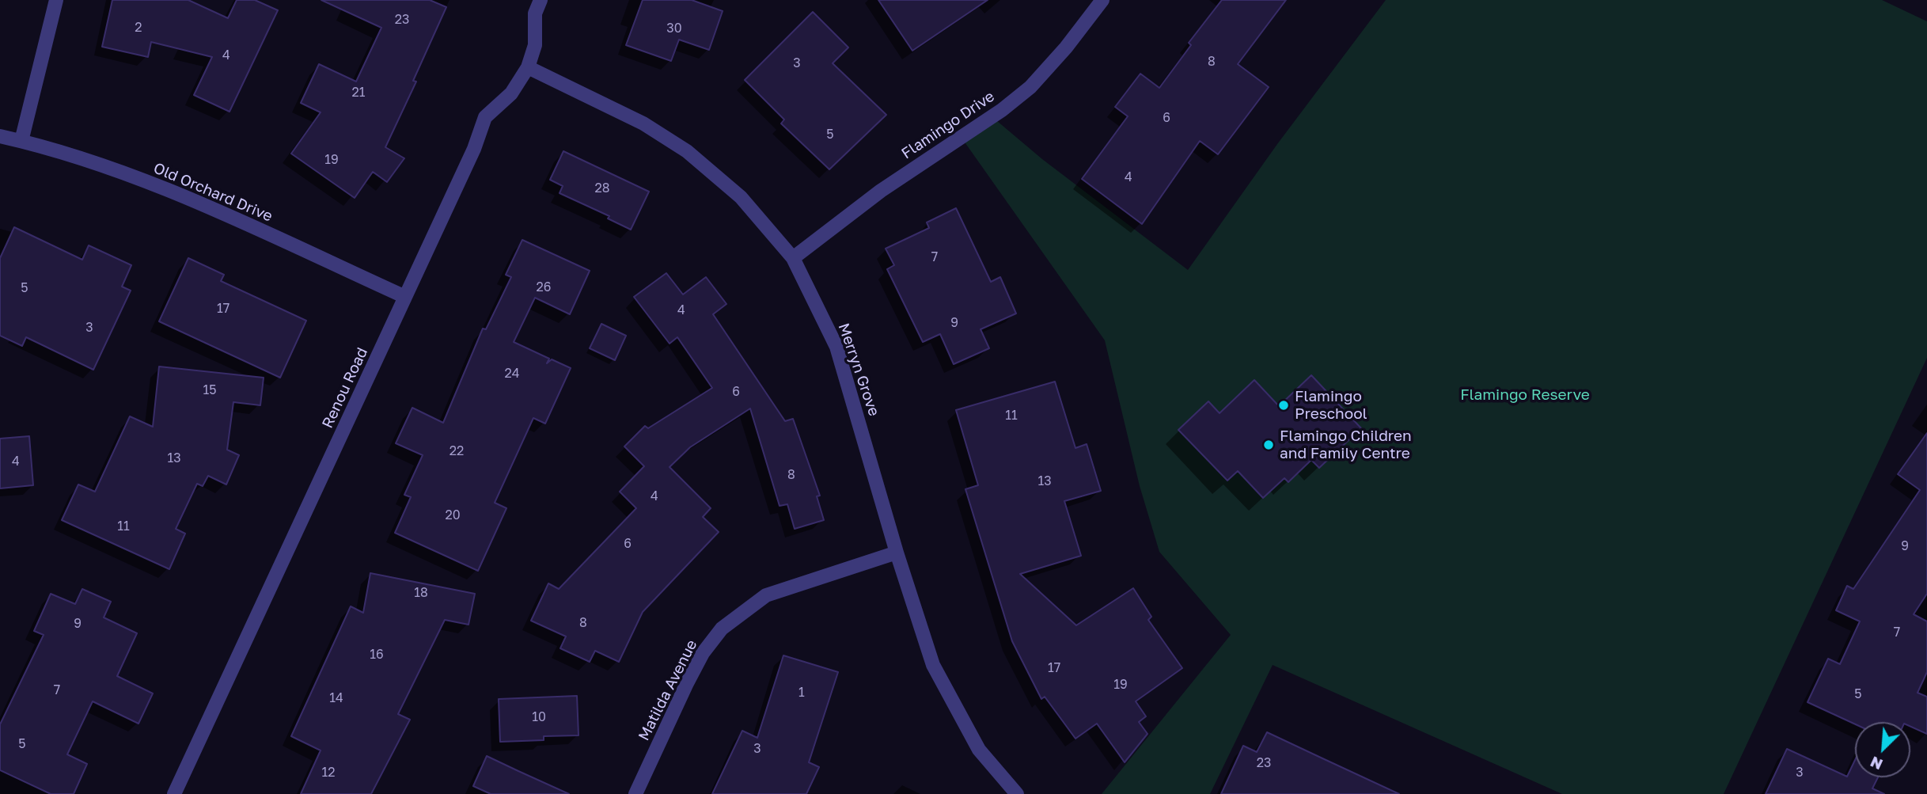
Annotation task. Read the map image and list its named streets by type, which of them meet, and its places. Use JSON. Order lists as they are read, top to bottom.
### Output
{
  "streets": {
    "street": [
      "Flamingo Drive",
      "Old Orchard Drive",
      "Merryn Grove",
      "Renou Road",
      "Matilda Avenue"
    ]
  },
  "crossings": [
    ["Flamingo Drive", "Merryn Grove"],
    ["Old Orchard Drive", "Renou Road"],
    ["Merryn Grove", "Renou Road"],
    ["Merryn Grove", "Matilda Avenue"]
  ],
  "parks": ["Flamingo Reserve"],
  "places": ["Flamingo Preschool", "Flamingo Children and Family Centre"],
  "house_numbers": [
    "23",
    "2",
    "30",
    "4",
    "8",
    "3",
    "21",
    "6",
    "5",
    "19",
    "4",
    "28",
    "7",
    "26",
    "5",
    "17",
    "4",
    "9",
    "3",
    "24",
    "15",
    "6",
    "11",
    "22",
    "13",
    "4",
    "8",
    "13",
    "4",
    "20",
    "11",
    "6",
    "9",
    "18",
    "8",
    "9",
    "7",
    "16",
    "17",
    "19",
    "7",
    "1",
    "5",
    "14",
    "10",
    "5",
    "3",
    "23",
    "12",
    "3"
  ],
  "north": "bottom left"
}
